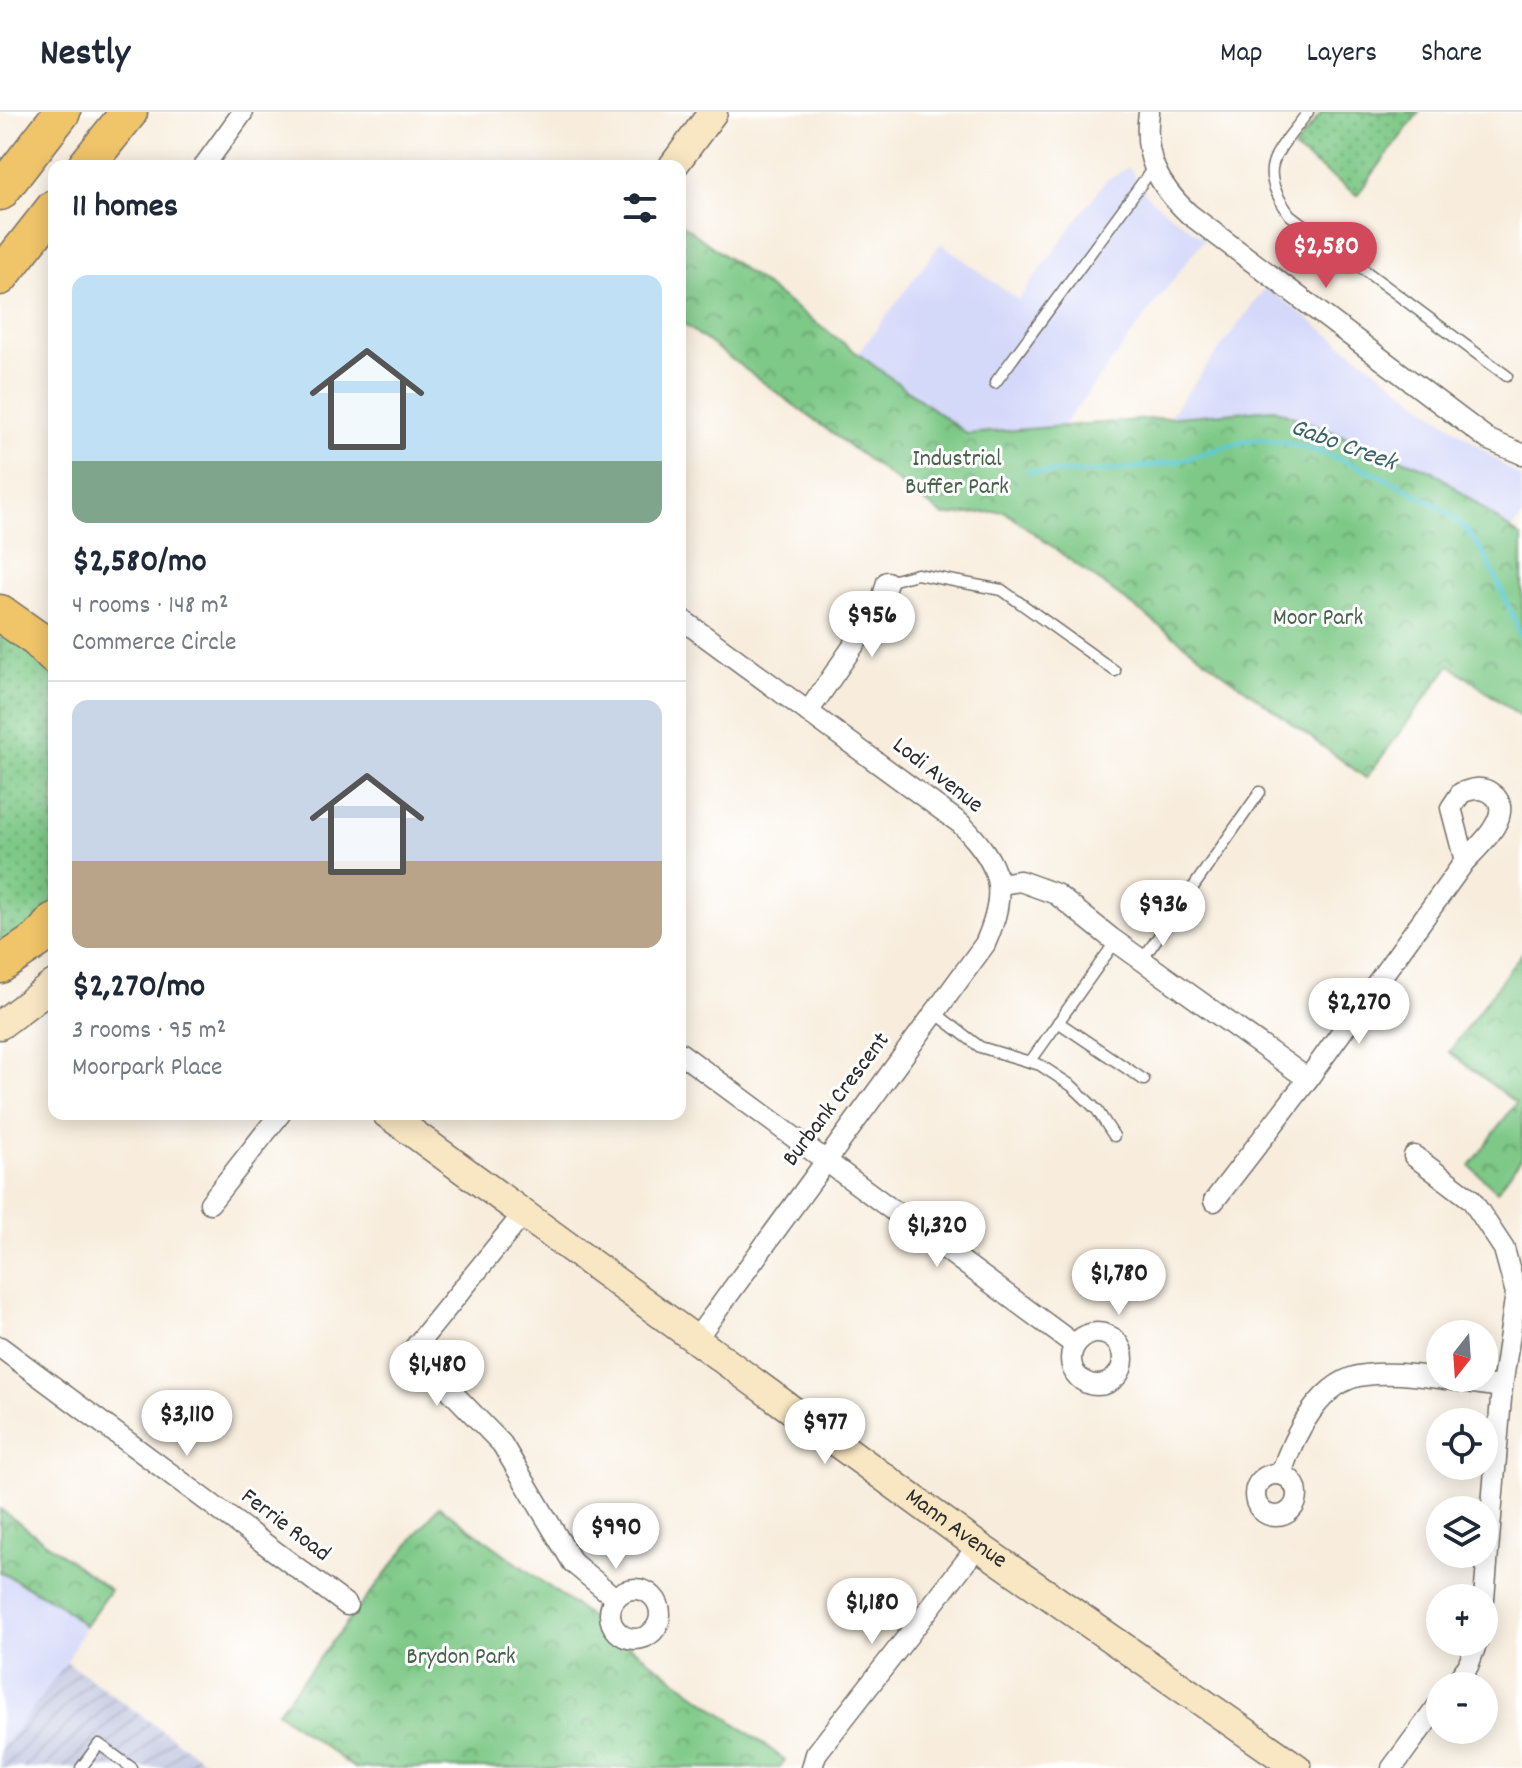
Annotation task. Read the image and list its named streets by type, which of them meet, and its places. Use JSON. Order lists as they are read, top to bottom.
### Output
{
  "streets": {
    "main road": ["Mann Avenue"],
    "street": ["Lodi Avenue", "Burbank Crescent", "Ferrie Road"]
  },
  "crossings": [
    ["Lodi Avenue", "Burbank Crescent"],
    ["Burbank Crescent", "Mann Avenue"]
  ],
  "water": ["Gabo Creek"],
  "parks": ["Industrial Buffer Park", "Moor Park", "Brydon Park"],
  "north": "bottom",
  "page": {
    "header": "Nestly",
    "nav": ["Map", "Layers", "Share"],
    "heading": "11 homes",
    "price": [
      "$2,580",
      "$956",
      "$936",
      "$2,270",
      "$1,320",
      "$1,780",
      "$1,480",
      "$3,110",
      "$977",
      "$990",
      "$1,180"
    ],
    "list": [
      {
        "name": "$2,580/mo",
        "note": "4 rooms · 148 m² · Commerce Circle"
      },
      {
        "name": "$2,270/mo",
        "note": "3 rooms · 95 m² · Moorpark Place"
      }
    ],
    "map_buttons": ["+", "−"]
  }
}
